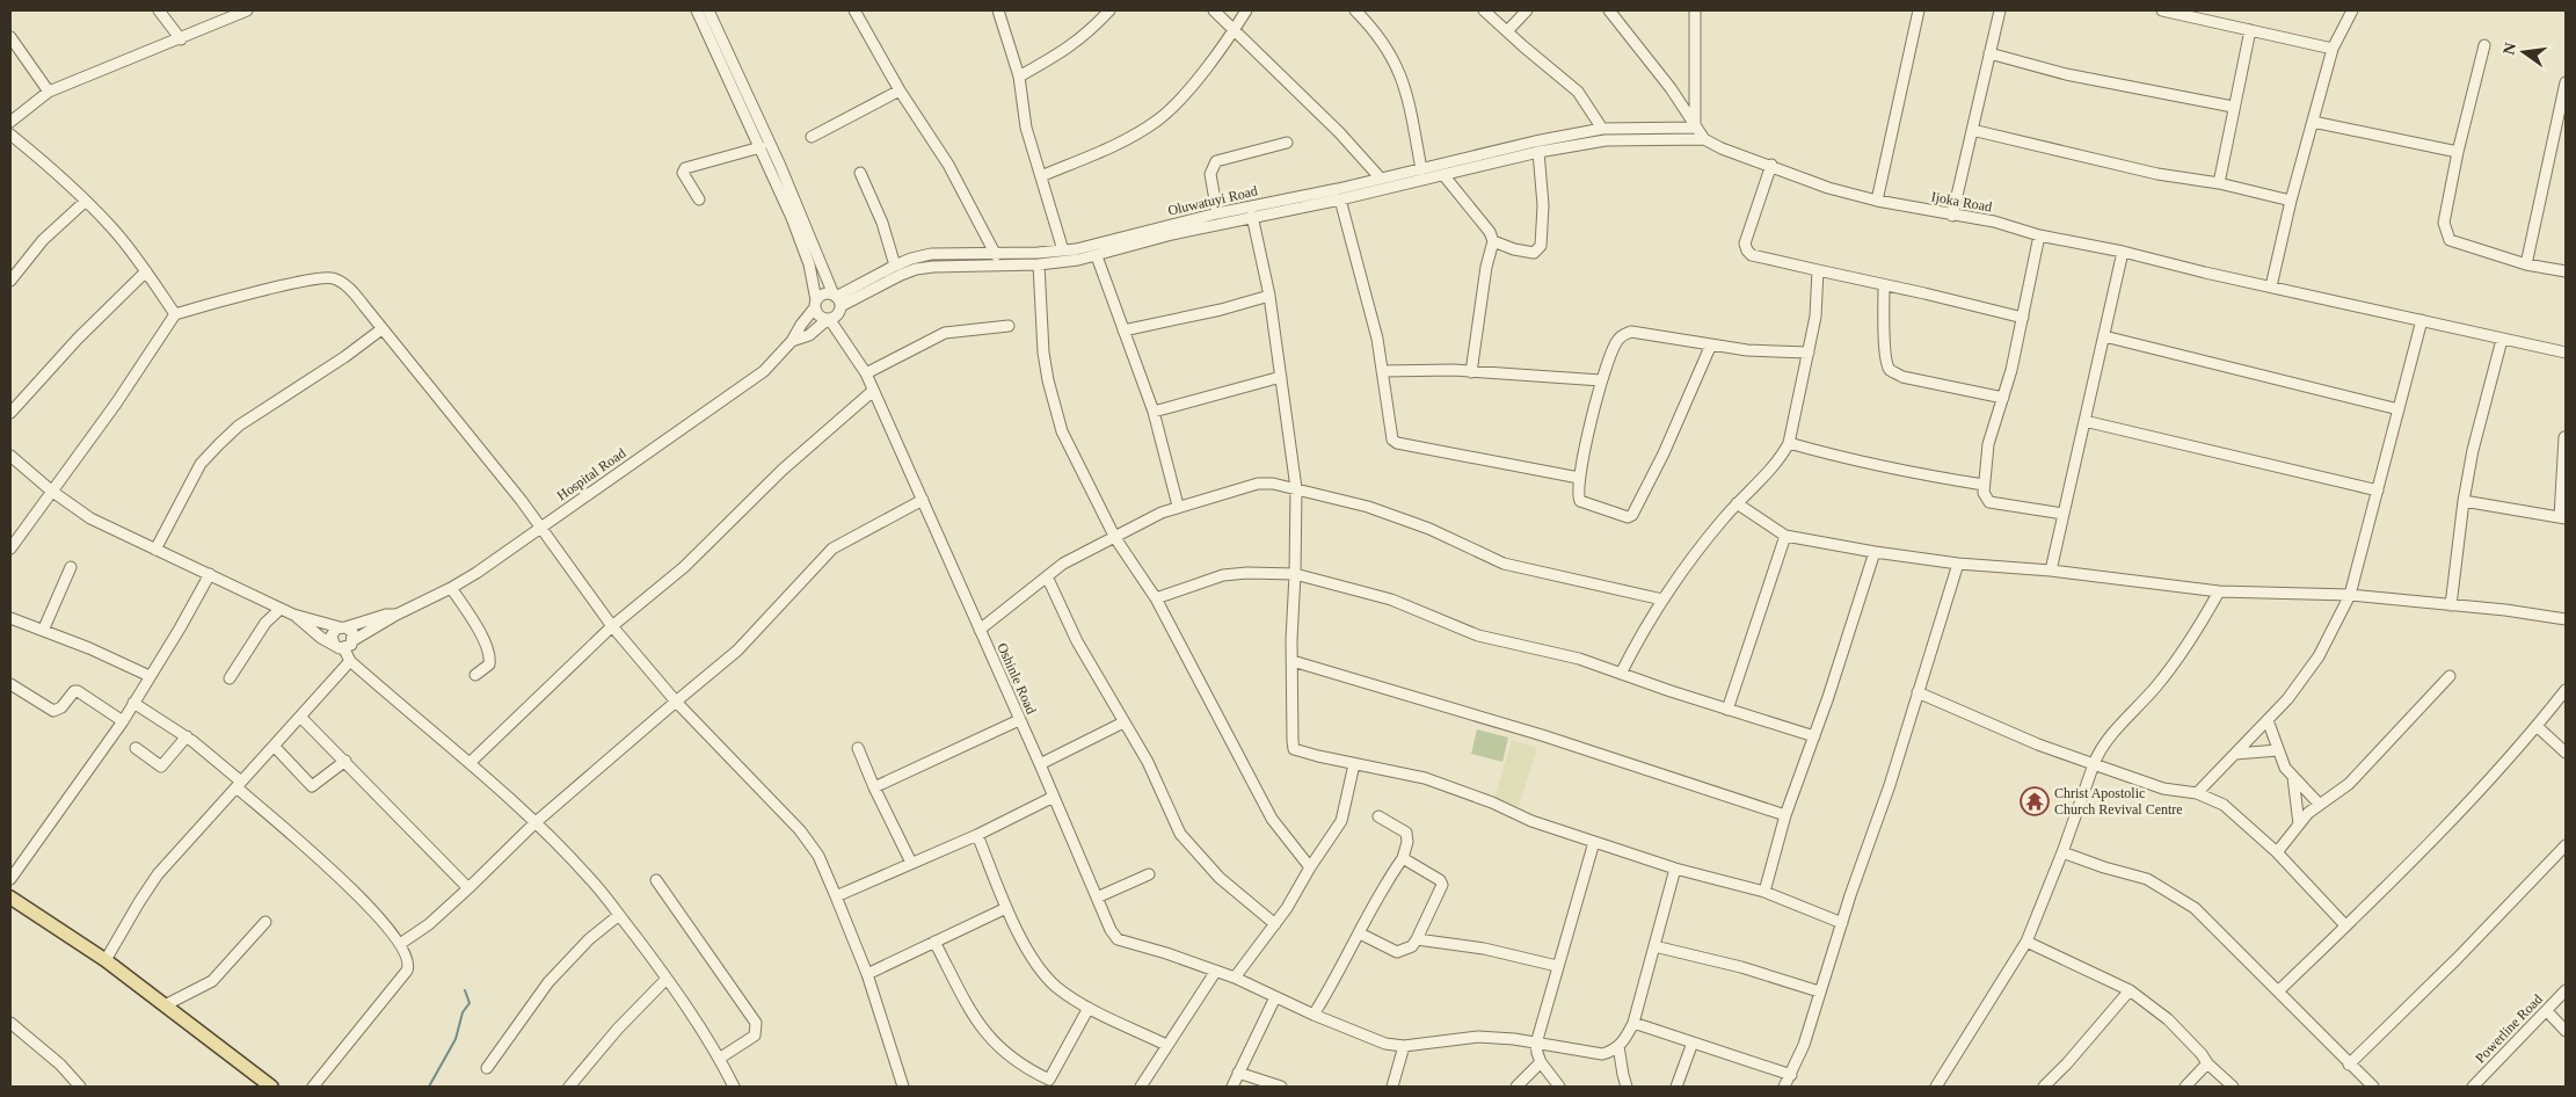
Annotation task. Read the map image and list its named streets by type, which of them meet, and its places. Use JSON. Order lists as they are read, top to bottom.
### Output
{
  "streets": {
    "street": [
      "Oluwatuyi Road",
      "Ijoka Road",
      "Hospital Road",
      "Oshinle Road",
      "Powerline Road"
    ]
  },
  "crossings": [
    ["Oluwatuyi Road", "Ijoka Road"]
  ],
  "places": {
    "temple": ["Christ Apostolic Church Revival Centre"]
  },
  "north": "left"
}
